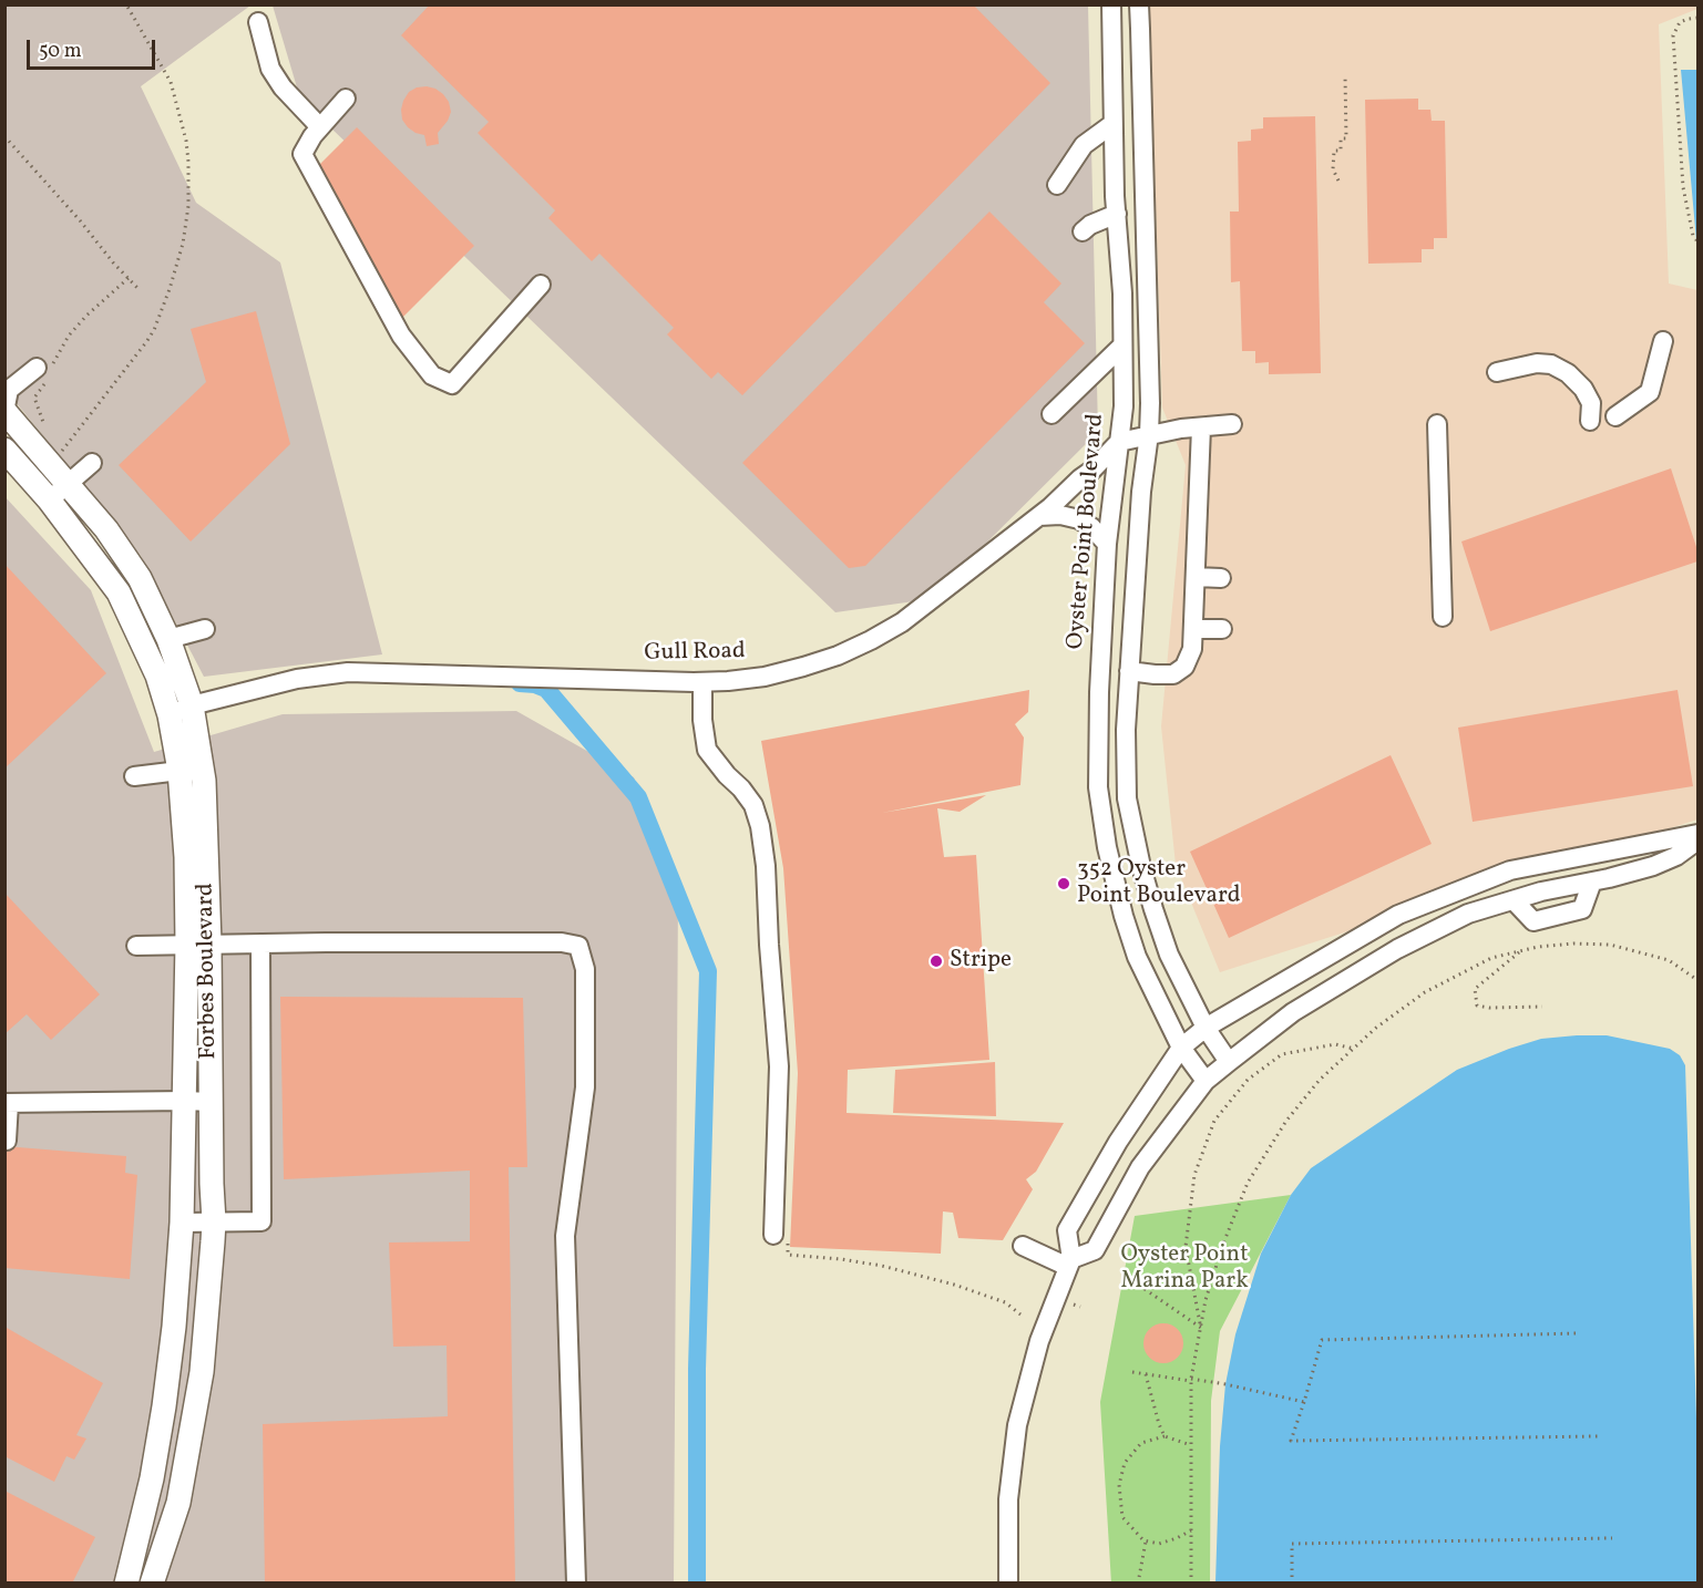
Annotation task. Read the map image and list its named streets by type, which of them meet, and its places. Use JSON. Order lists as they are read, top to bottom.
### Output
{
  "streets": {
    "main road": ["Forbes Boulevard"],
    "street": ["Oyster Point Boulevard", "Gull Road"]
  },
  "crossings": [
    ["Oyster Point Boulevard", "Gull Road"],
    ["Gull Road", "Forbes Boulevard"]
  ],
  "parks": ["Oyster Point Marina Park"],
  "places": ["352 Oyster Point Boulevard", "Stripe"],
  "scale_bar": "50 m"
}
